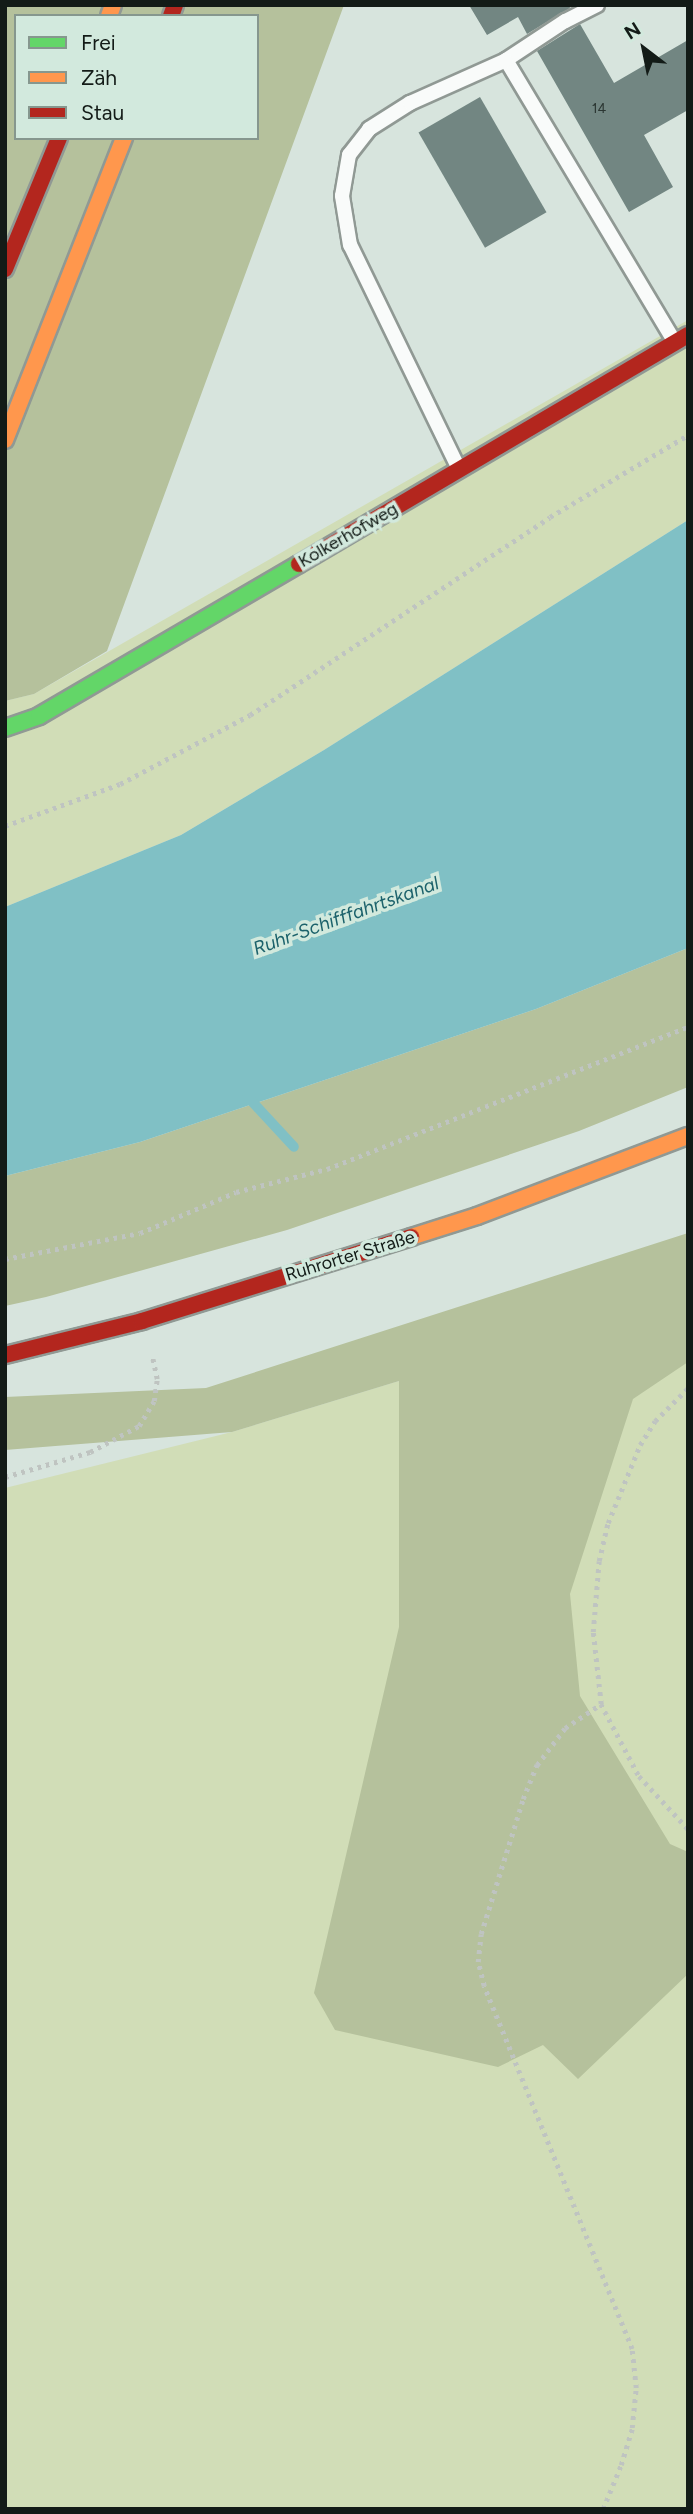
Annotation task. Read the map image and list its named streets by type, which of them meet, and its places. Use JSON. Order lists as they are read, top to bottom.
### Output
{
  "streets": {
    "main road": ["Kolkerhofweg", "Ruhrorter Straße"]
  },
  "water": ["Ruhr-Schifffahrtskanal"],
  "house_numbers": ["14"],
  "legend": ["Frei", "Zäh", "Stau"],
  "north": "top left"
}
